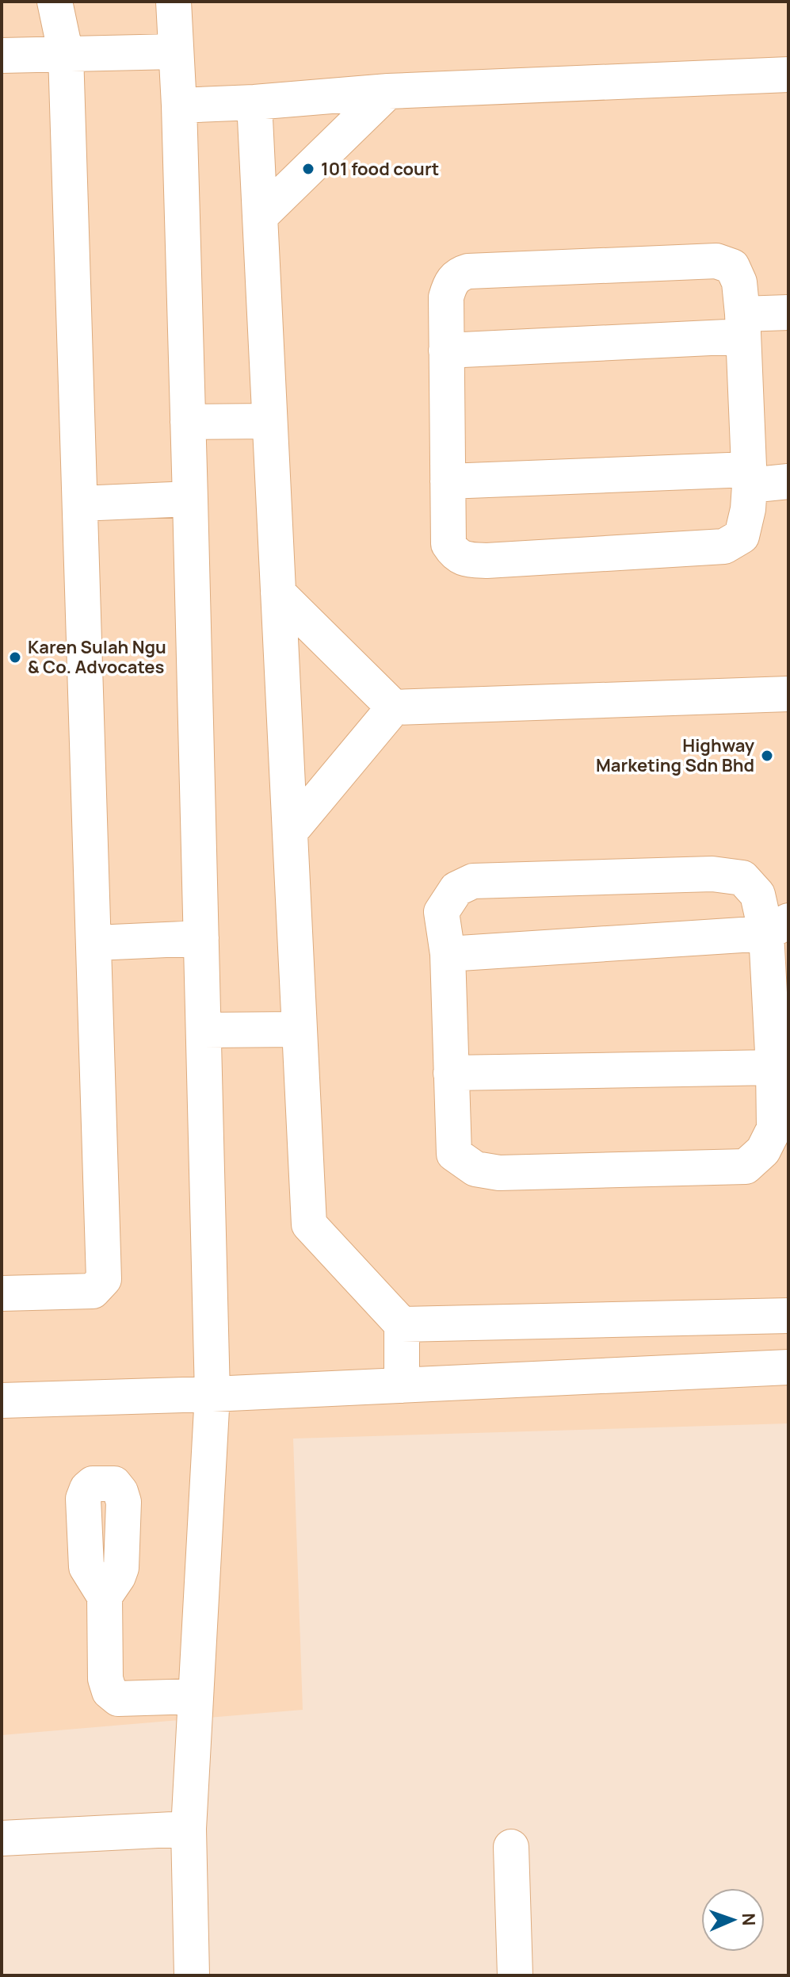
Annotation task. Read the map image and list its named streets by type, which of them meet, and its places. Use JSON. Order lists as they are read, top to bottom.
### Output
{
  "places": ["101 food court", "Karen Sulah Ngu & Co. Advocates", "Highway Marketing Sdn Bhd"],
  "north": "right"
}
